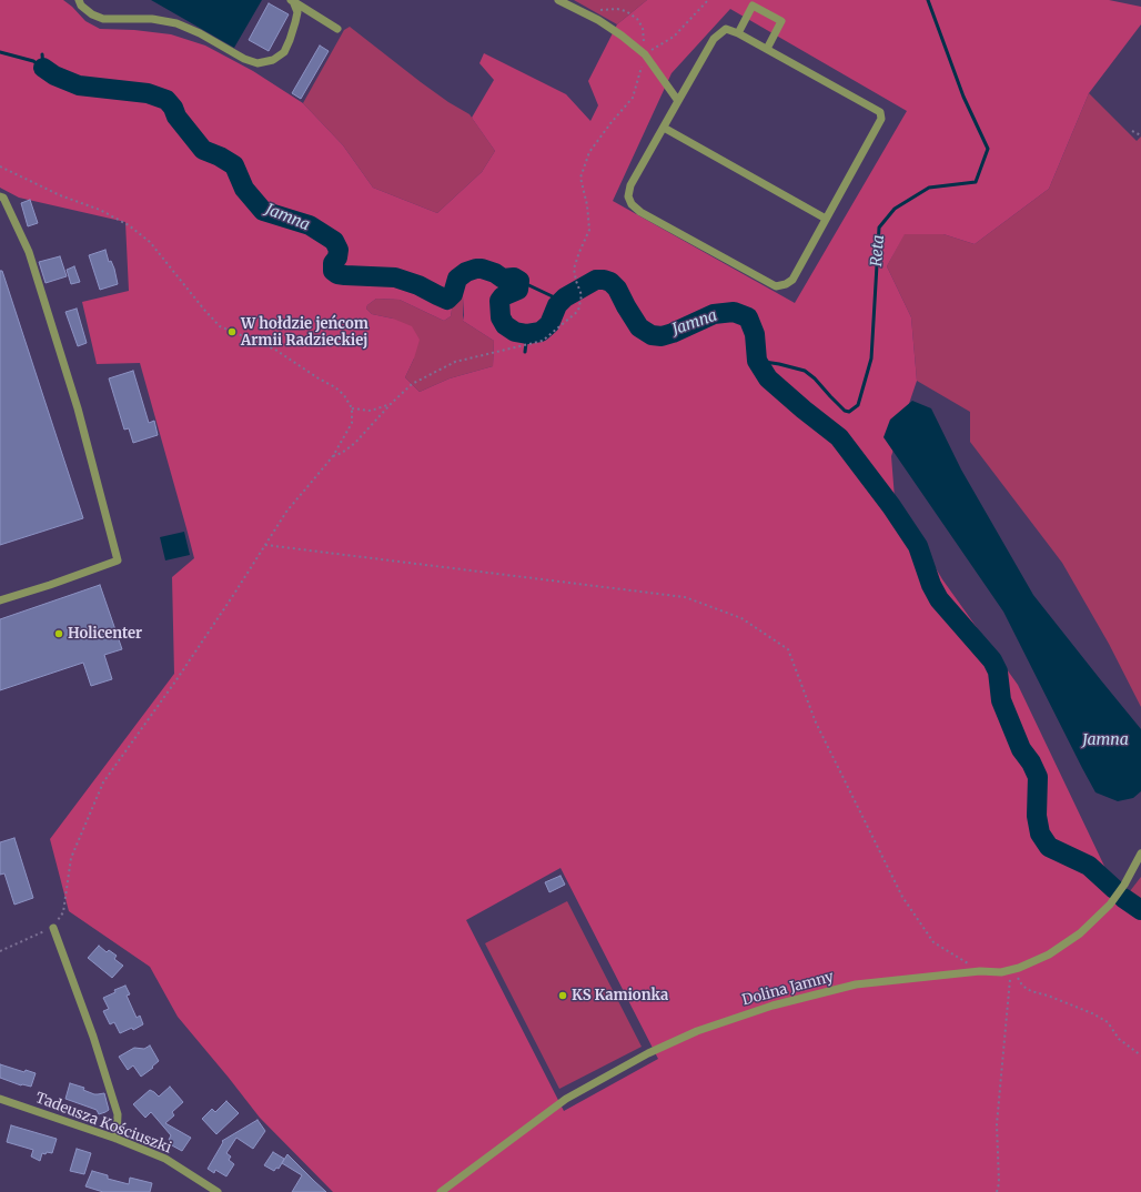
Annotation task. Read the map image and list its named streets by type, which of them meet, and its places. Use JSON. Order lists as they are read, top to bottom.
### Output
{
  "streets": {
    "street": ["Dolina Jamny", "Tadeusza Kościuszki"]
  },
  "water": ["Jamna", "Reta"],
  "places": ["W hołdzie jeńcom Armii Radzieckiej", "Holicenter", "KS Kamionka"]
}
